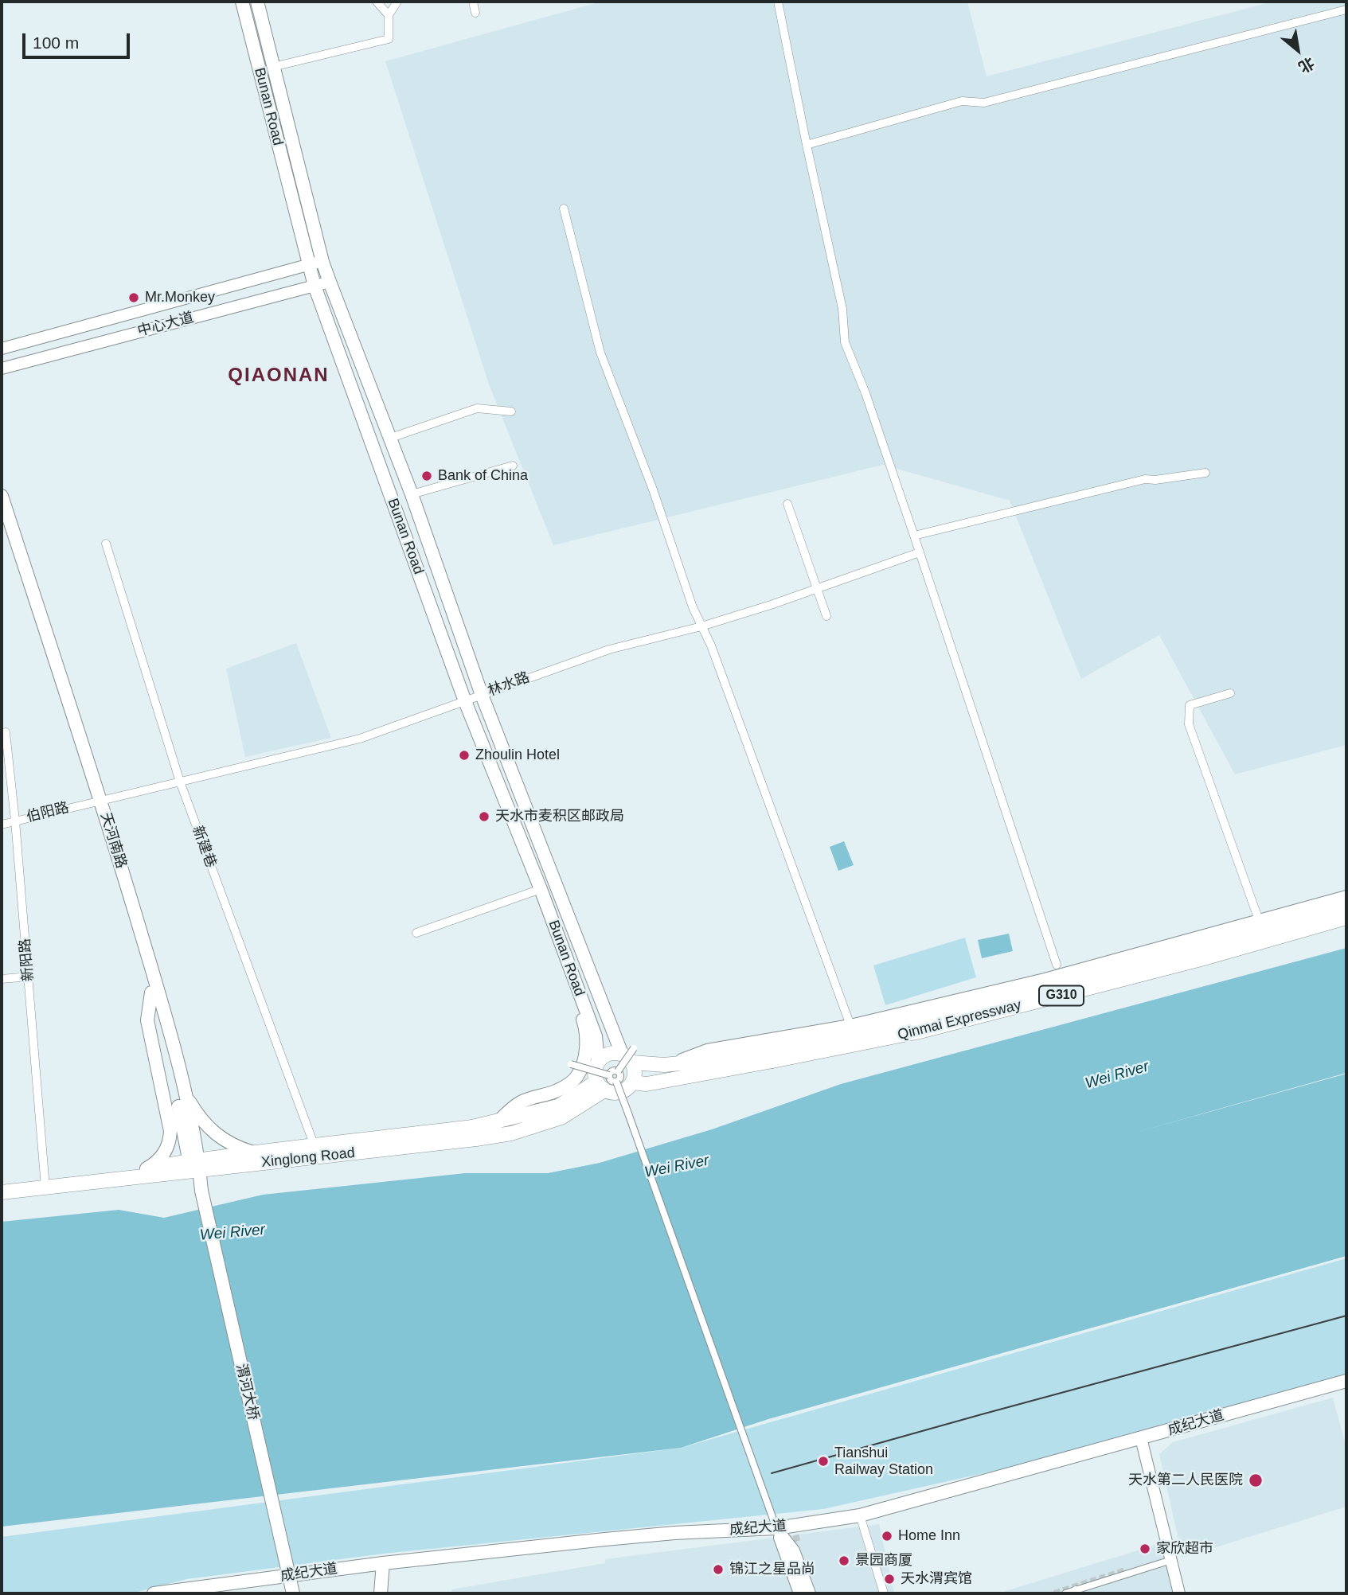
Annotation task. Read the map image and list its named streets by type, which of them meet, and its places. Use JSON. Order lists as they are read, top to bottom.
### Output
{
  "streets": {
    "highway": ["G310", "Qinmai Expressway", "Xinglong Road"],
    "main road": [
      "Bunan Road",
      "中心大道",
      "天河南路",
      "渭河大桥",
      "成纪大道"
    ],
    "street": [
      "林水路",
      "伯阳路",
      "新建巷",
      "新阳路"
    ]
  },
  "crossings": [
    ["Bunan Road", "中心大道"],
    ["Bunan Road", "林水路"],
    ["Bunan Road", "Qinmai Expressway"],
    ["林水路", "伯阳路"],
    ["林水路", "天河南路"],
    ["林水路", "新建巷"],
    ["伯阳路", "天河南路"],
    ["伯阳路", "新阳路"],
    ["天河南路", "Xinglong Road"],
    ["天河南路", "渭河大桥"],
    ["新建巷", "Xinglong Road"],
    ["新阳路", "Xinglong Road"],
    ["Qinmai Expressway", "Xinglong Road"]
  ],
  "districts": ["QIAONAN"],
  "water": ["Wei River"],
  "places": [
    "Mr.Monkey",
    "Bank of China",
    "Zhoulin Hotel",
    "天水市麦积区邮政局",
    "Tianshui Railway Station",
    "天水第二人民医院",
    "Home Inn",
    "家欣超市",
    "景园商厦",
    "锦江之星品尚",
    "天水渭宾馆"
  ],
  "scale_bar": "100 m",
  "north": "bottom right"
}
